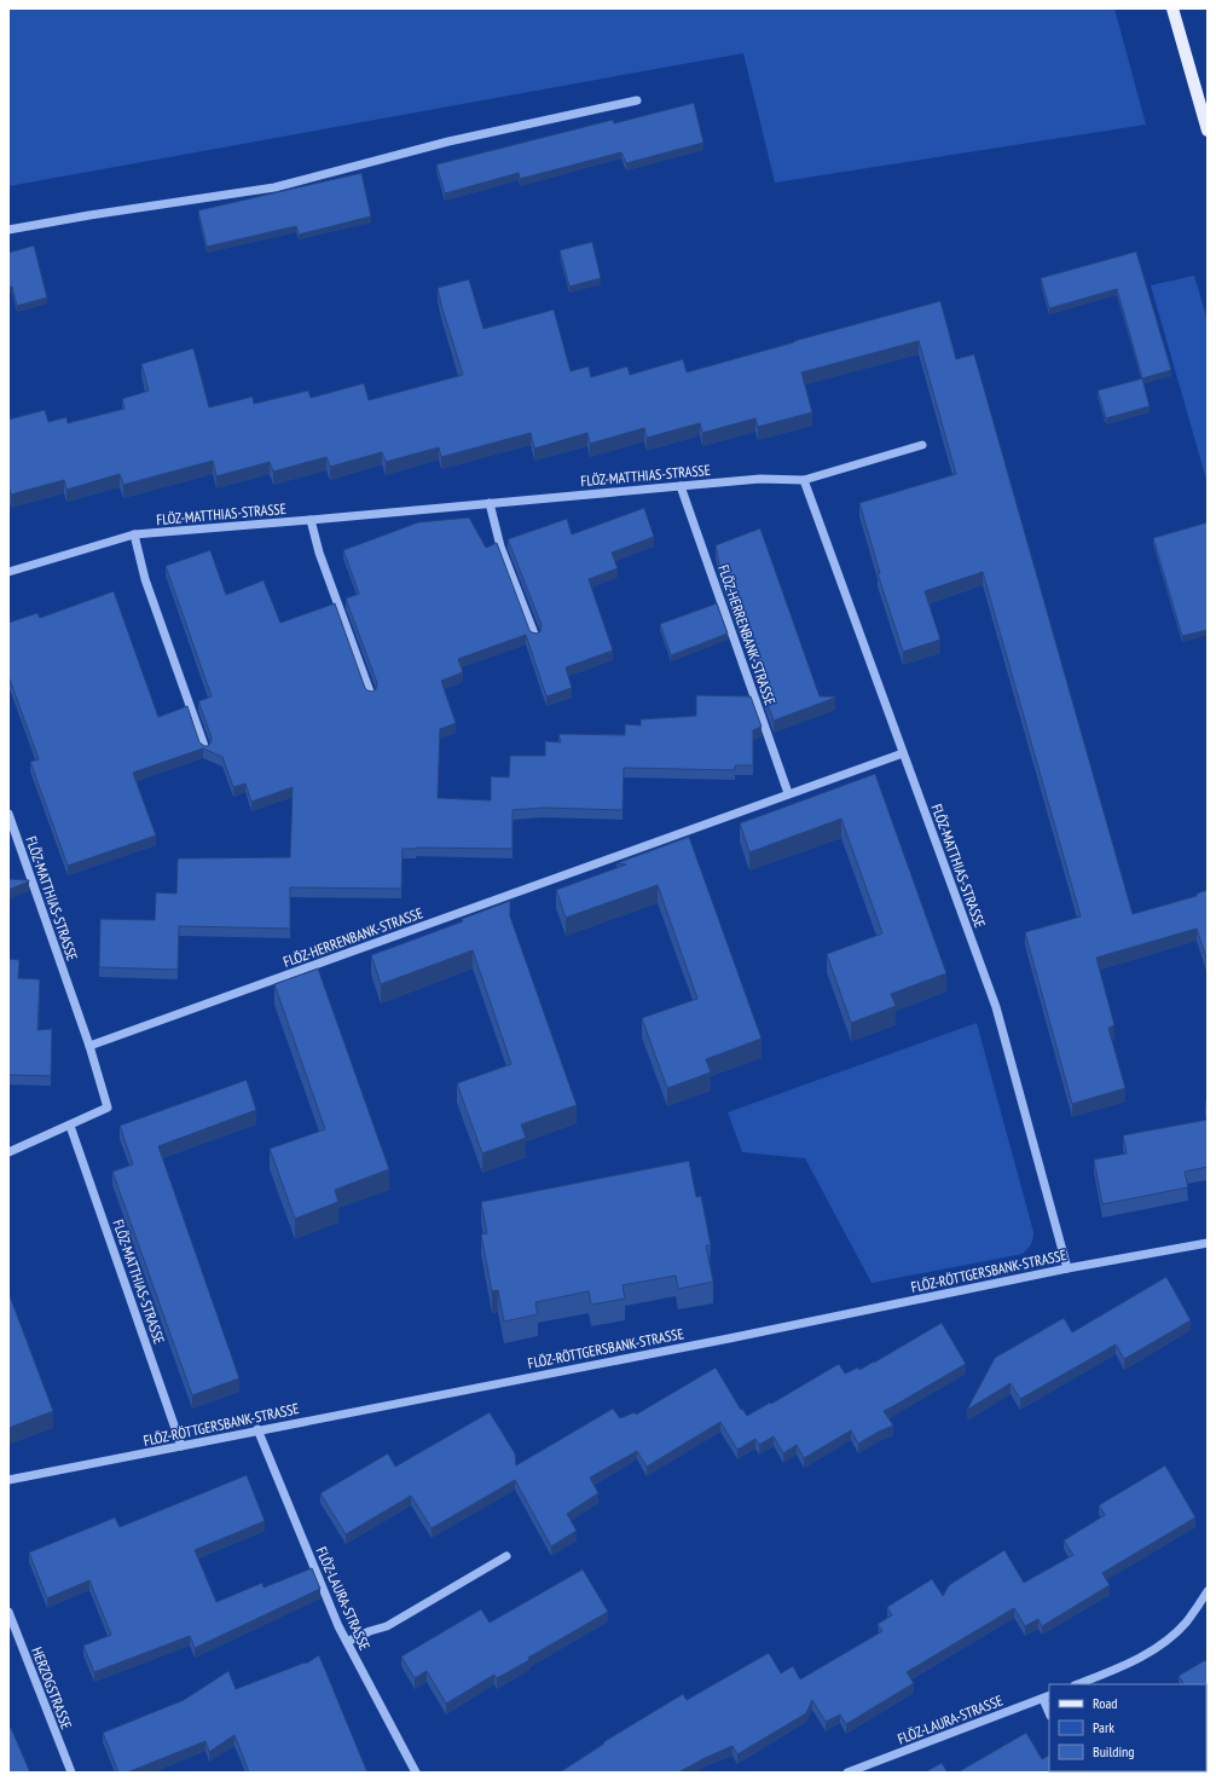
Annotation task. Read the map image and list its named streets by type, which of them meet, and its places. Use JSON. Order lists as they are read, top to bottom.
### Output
{
  "streets": {
    "street": [
      "FLÖZ-MATTHIAS-STRASSE",
      "FLÖZ-HERRENBANK-STRASSE",
      "FLÖZ-RÖTTGERSBANK-STRASSE",
      "FLÖZ-LAURA-STRASSE",
      "HERZOGSTRASSE"
    ]
  },
  "crossings": [
    ["FLÖZ-MATTHIAS-STRASSE", "FLÖZ-HERRENBANK-STRASSE"],
    ["FLÖZ-MATTHIAS-STRASSE", "FLÖZ-RÖTTGERSBANK-STRASSE"],
    ["FLÖZ-RÖTTGERSBANK-STRASSE", "FLÖZ-LAURA-STRASSE"]
  ],
  "legend": ["Road", "Park", "Building"]
}
